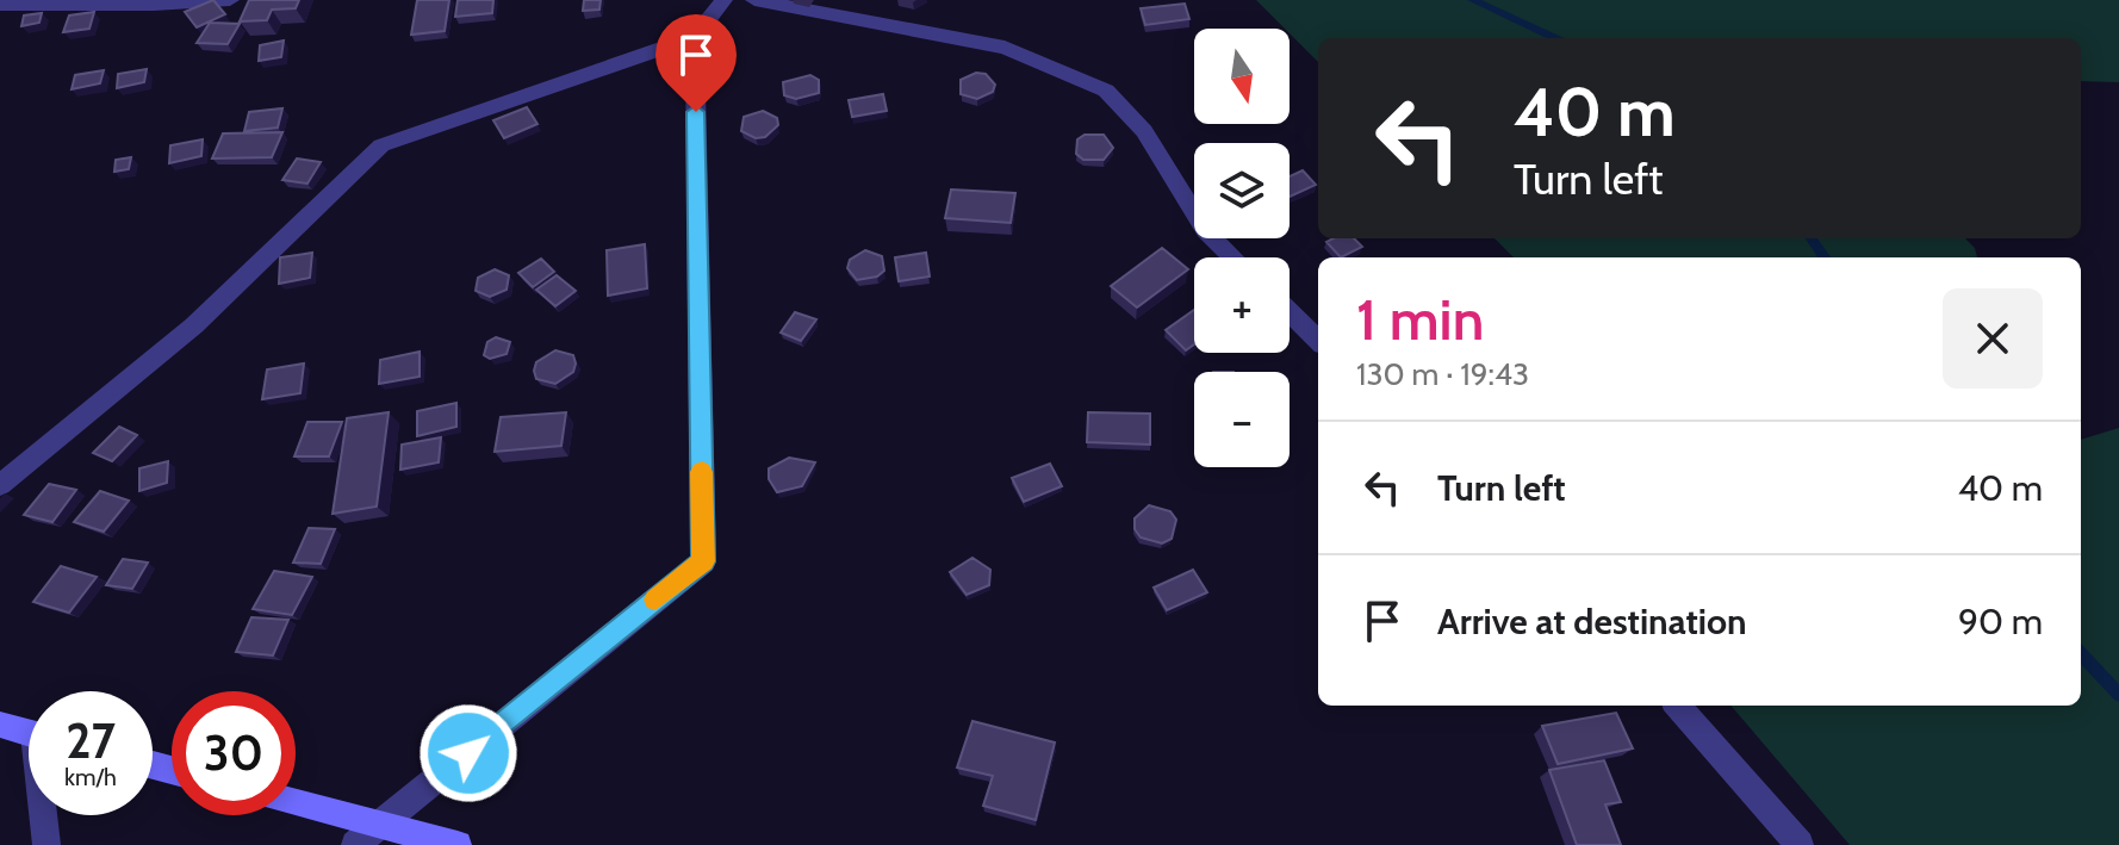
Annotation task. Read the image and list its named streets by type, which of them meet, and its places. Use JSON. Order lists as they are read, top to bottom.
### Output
{
  "north": "bottom",
  "page": {
    "map_buttons": ["+", "−"],
    "turn": ["40 m", "Turn left"],
    "heading": ["1 min", "130 m · 19:43"],
    "list": [
      {
        "name": "Turn left",
        "value": "40 m"
      },
      {
        "name": "Arrive at destination",
        "value": "90 m"
      }
    ],
    "speed": "27 km/h",
    "limit": "30"
  }
}
